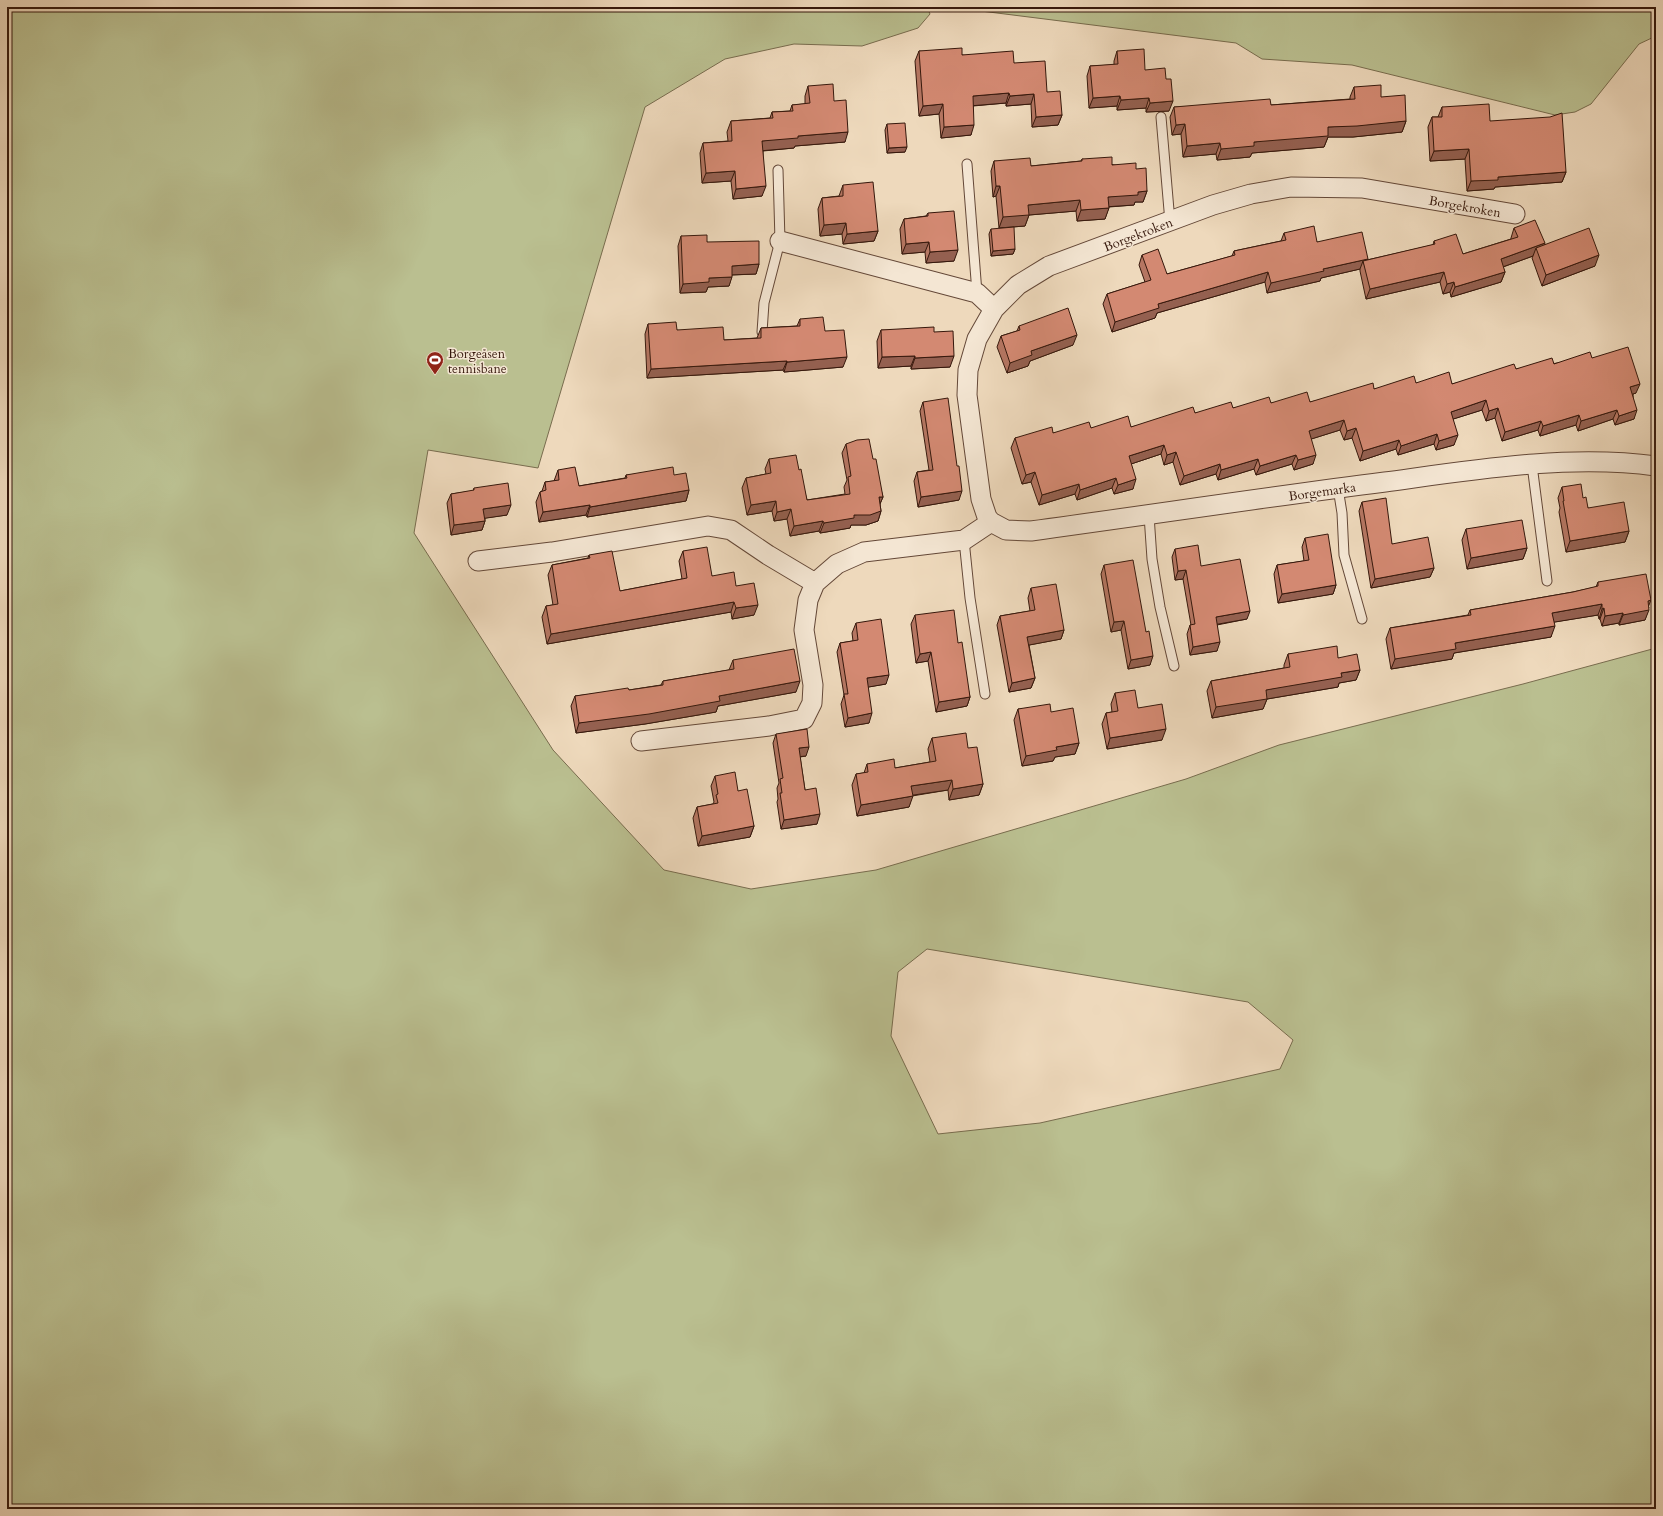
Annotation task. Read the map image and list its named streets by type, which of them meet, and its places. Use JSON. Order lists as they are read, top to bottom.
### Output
{
  "streets": {
    "street": ["Borgekroken", "Borgemarka"]
  },
  "crossings": [
    ["Borgekroken", "Borgemarka"]
  ],
  "places": {
    "sports": ["Borgeåsen tennisbane"]
  }
}
